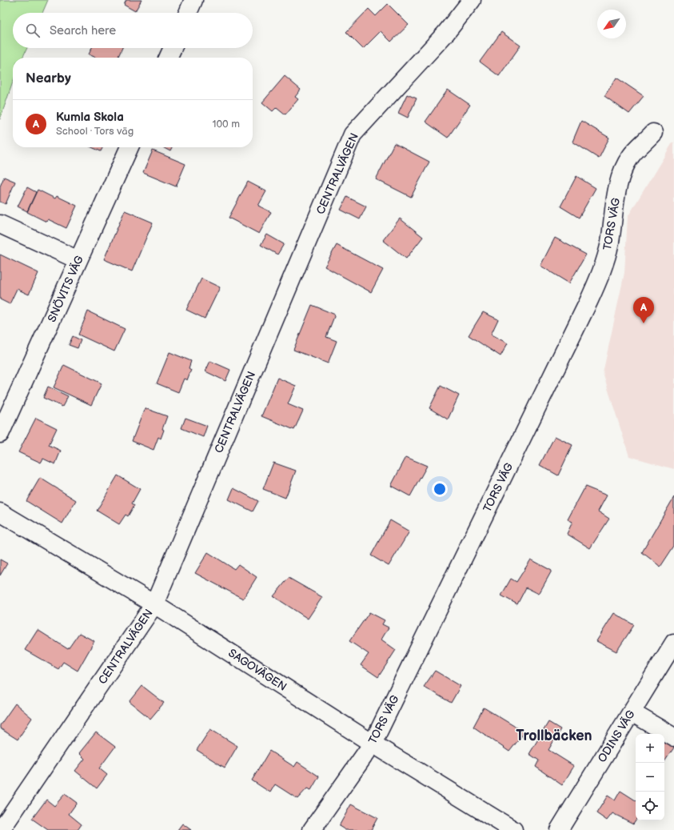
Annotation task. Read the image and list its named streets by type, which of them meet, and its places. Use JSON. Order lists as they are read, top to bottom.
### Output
{
  "streets": {
    "street": [
      "CENTRALVÄGEN",
      "TORS VÄG",
      "SNÖVITS VÄG",
      "SAGOVÄGEN",
      "ODINS VÄG"
    ]
  },
  "crossings": [
    ["CENTRALVÄGEN", "SAGOVÄGEN"],
    ["TORS VÄG", "SAGOVÄGEN"]
  ],
  "districts": ["Trollbäcken"],
  "north": "bottom left",
  "page": {
    "search": "Search here",
    "heading": "Nearby",
    "list": [
      {
        "mark": "A",
        "name": "Kumla Skola",
        "note": "School · Tors väg",
        "value": "100 m"
      }
    ],
    "pins": "A",
    "map_buttons": ["+", "−"]
  }
}
